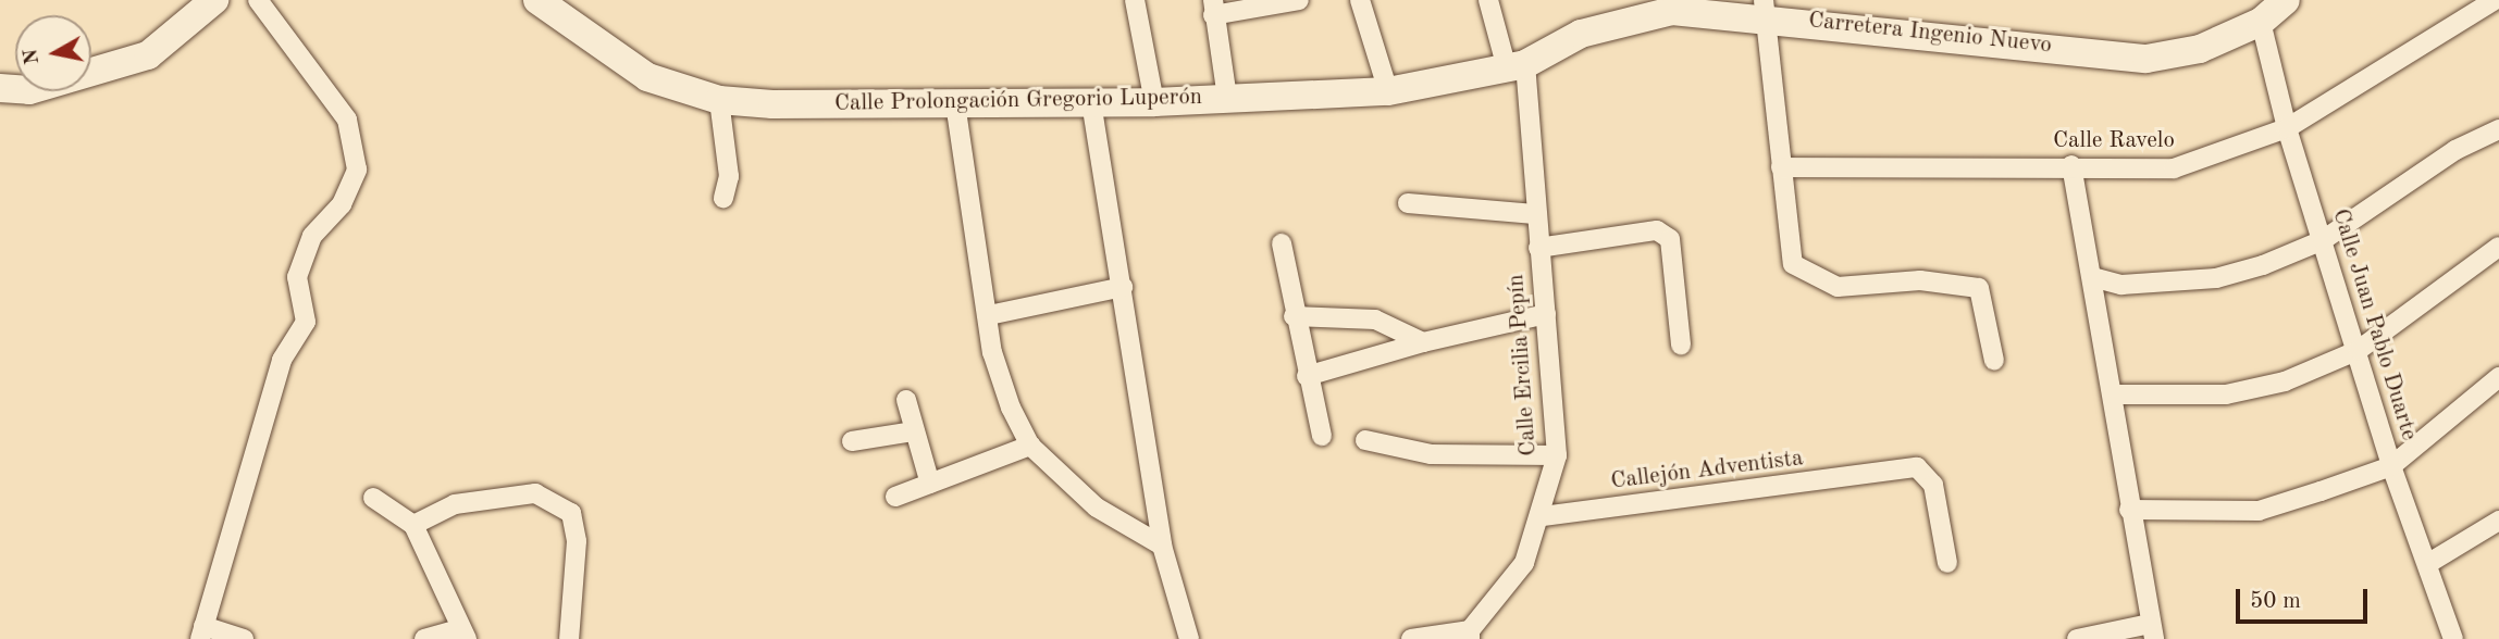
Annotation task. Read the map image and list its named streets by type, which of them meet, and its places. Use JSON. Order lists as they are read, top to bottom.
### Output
{
  "streets": {
    "street": [
      "Carretera Ingenio Nuevo",
      "Calle Prolongación Gregorio Luperón",
      "Calle Ravelo",
      "Calle Juan Pablo Duarte",
      "Calle Ercilia Pepín",
      "Callejón Adventista"
    ]
  },
  "crossings": [
    ["Carretera Ingenio Nuevo", "Calle Prolongación Gregorio Luperón"],
    ["Carretera Ingenio Nuevo", "Calle Juan Pablo Duarte"],
    ["Carretera Ingenio Nuevo", "Calle Ercilia Pepín"],
    ["Calle Prolongación Gregorio Luperón", "Calle Ercilia Pepín"],
    ["Calle Ravelo", "Calle Juan Pablo Duarte"],
    ["Calle Ercilia Pepín", "Callejón Adventista"]
  ],
  "scale_bar": "50 m",
  "north": "left"
}
